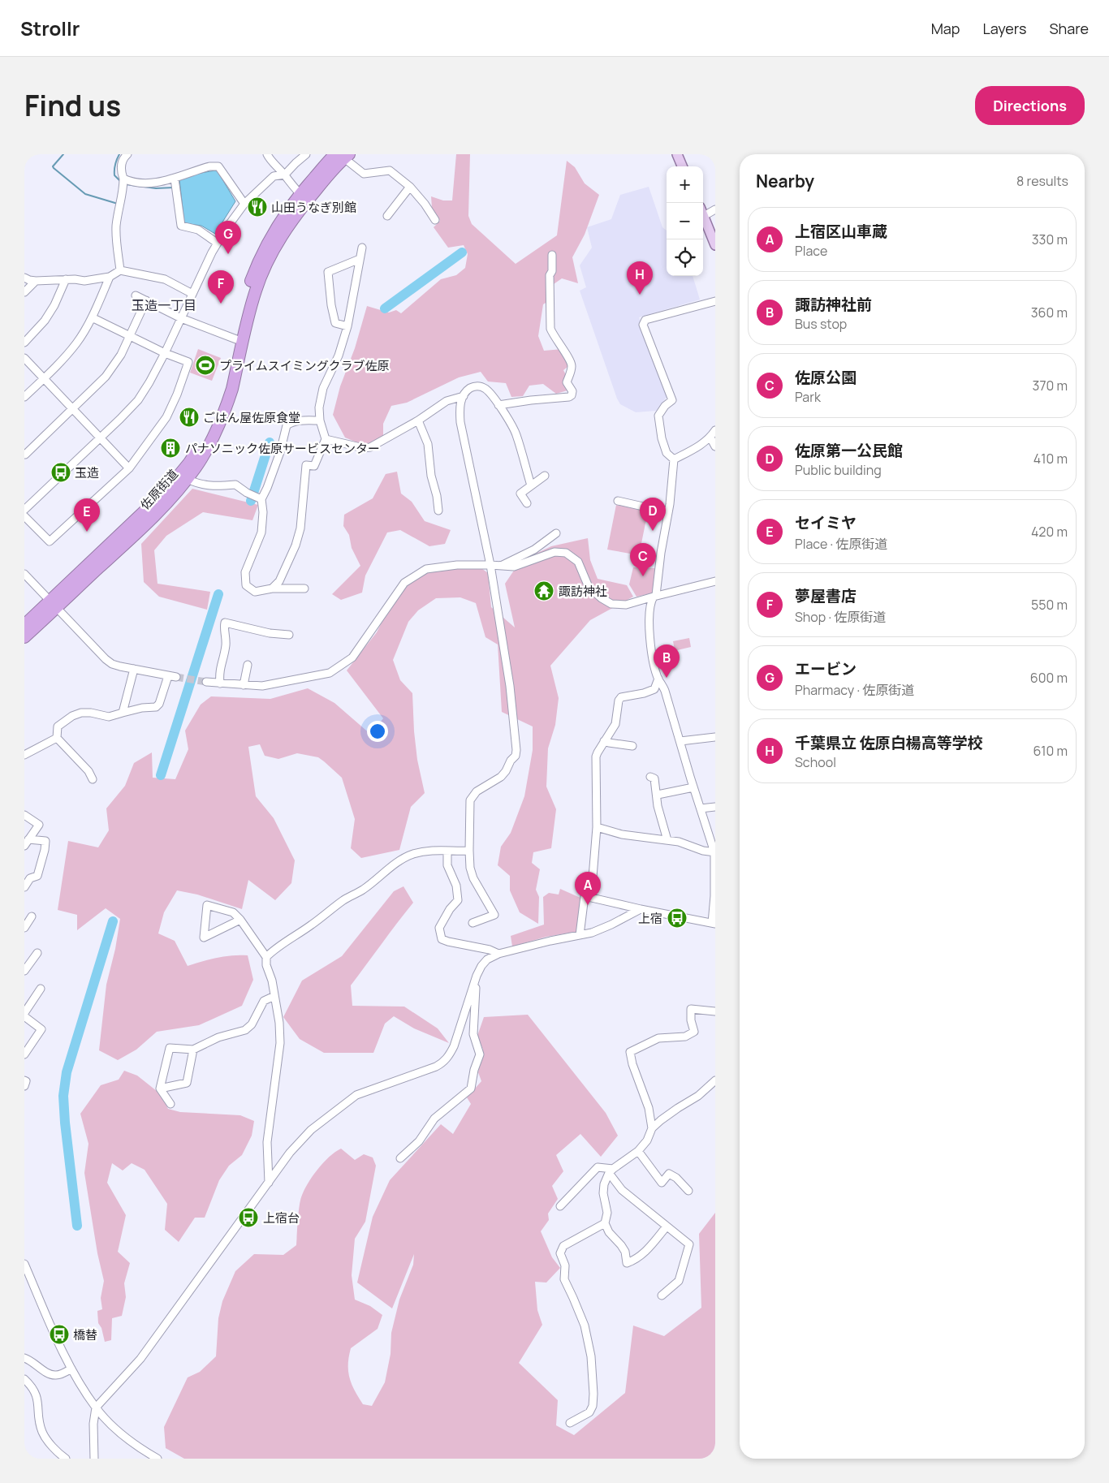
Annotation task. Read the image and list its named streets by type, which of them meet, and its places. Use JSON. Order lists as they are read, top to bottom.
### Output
{
  "streets": {
    "highway": ["佐原街道"]
  },
  "districts": ["玉造一丁目"],
  "places": {
    "restaurant": ["山田うなぎ別館", "ごはん屋佐原食堂"],
    "sports": ["プライムスイミングクラブ佐原"],
    "building": ["パナソニック佐原サービスセンター"],
    "bus stop": [
      "玉造",
      "上宿",
      "上宿台",
      "橋替"
    ],
    "temple": ["諏訪神社"]
  },
  "page": {
    "header": "Strollr",
    "nav": ["Map", "Layers", "Share"],
    "title": "Find us",
    "buttons": "Directions",
    "heading": ["Nearby", "8 results"],
    "map_buttons": ["+", "−"],
    "list": [
      {
        "mark": "A",
        "name": "上宿区山車蔵",
        "note": "Place",
        "value": "330 m"
      },
      {
        "mark": "B",
        "name": "諏訪神社前",
        "note": "Bus stop",
        "value": "360 m"
      },
      {
        "mark": "C",
        "name": "佐原公園",
        "note": "Park",
        "value": "370 m"
      },
      {
        "mark": "D",
        "name": "佐原第一公民館",
        "note": "Public building",
        "value": "410 m"
      },
      {
        "mark": "E",
        "name": "セイミヤ",
        "note": "Place · 佐原街道",
        "value": "420 m"
      },
      {
        "mark": "F",
        "name": "夢屋書店",
        "note": "Shop · 佐原街道",
        "value": "550 m"
      },
      {
        "mark": "G",
        "name": "エービン",
        "note": "Pharmacy · 佐原街道",
        "value": "600 m"
      },
      {
        "mark": "H",
        "name": "千葉県立 佐原白楊高等学校",
        "note": "School",
        "value": "610 m"
      }
    ],
    "pins": [
      "G",
      "H",
      "F",
      "D",
      "E",
      "C",
      "B",
      "A"
    ]
  }
}
